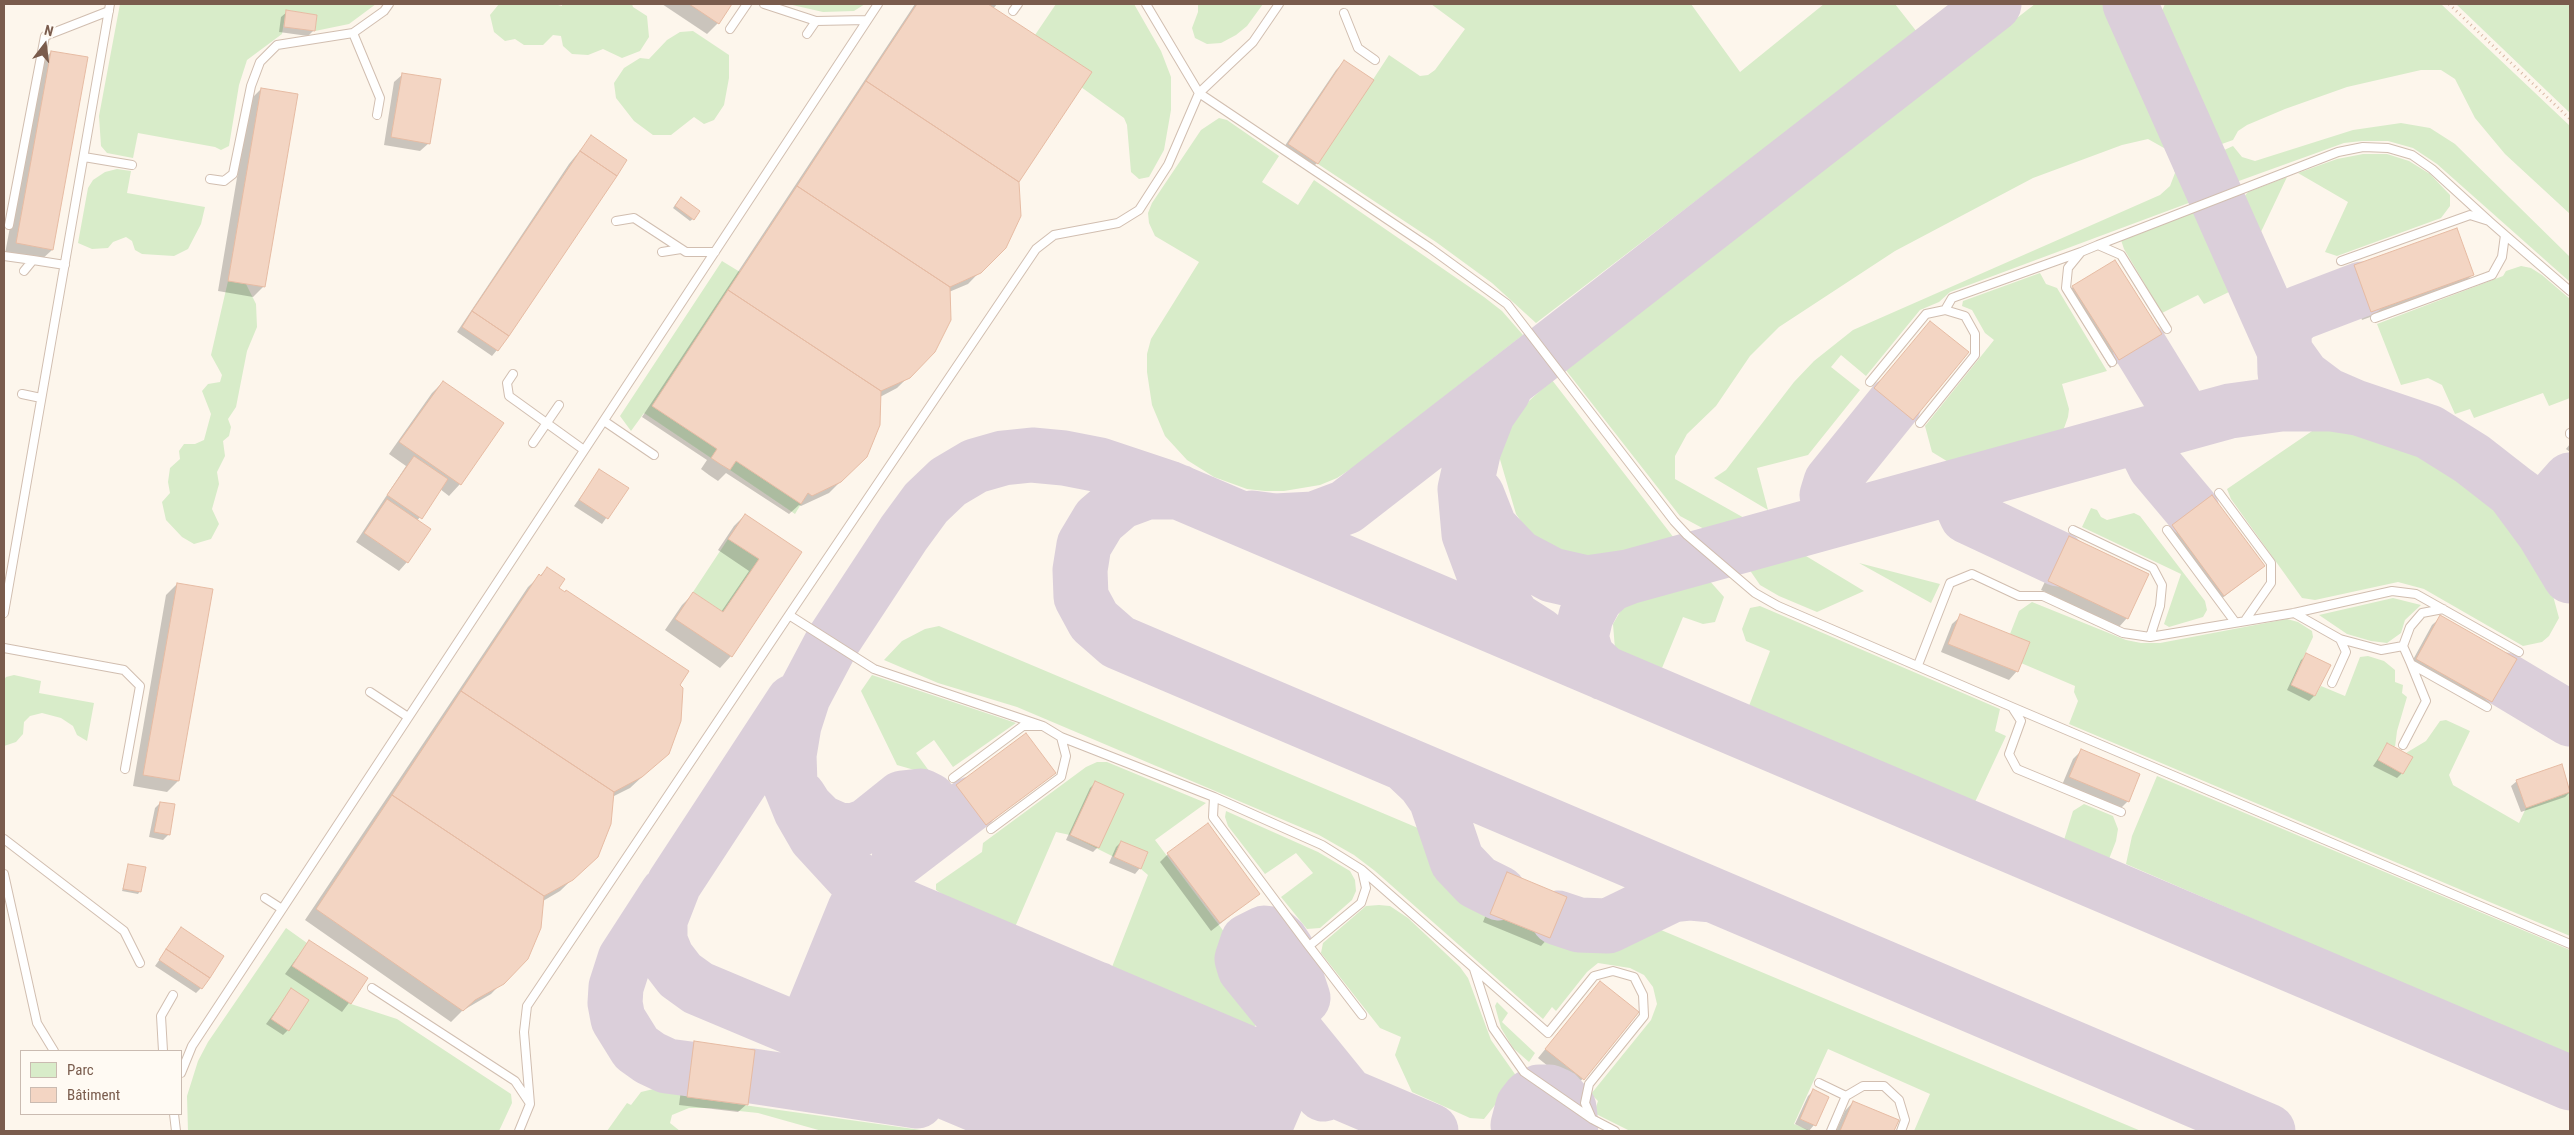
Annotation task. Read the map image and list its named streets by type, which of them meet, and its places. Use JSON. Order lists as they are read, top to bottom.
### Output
{
  "legend": ["Parc", "Bâtiment"],
  "north": "top"
}
